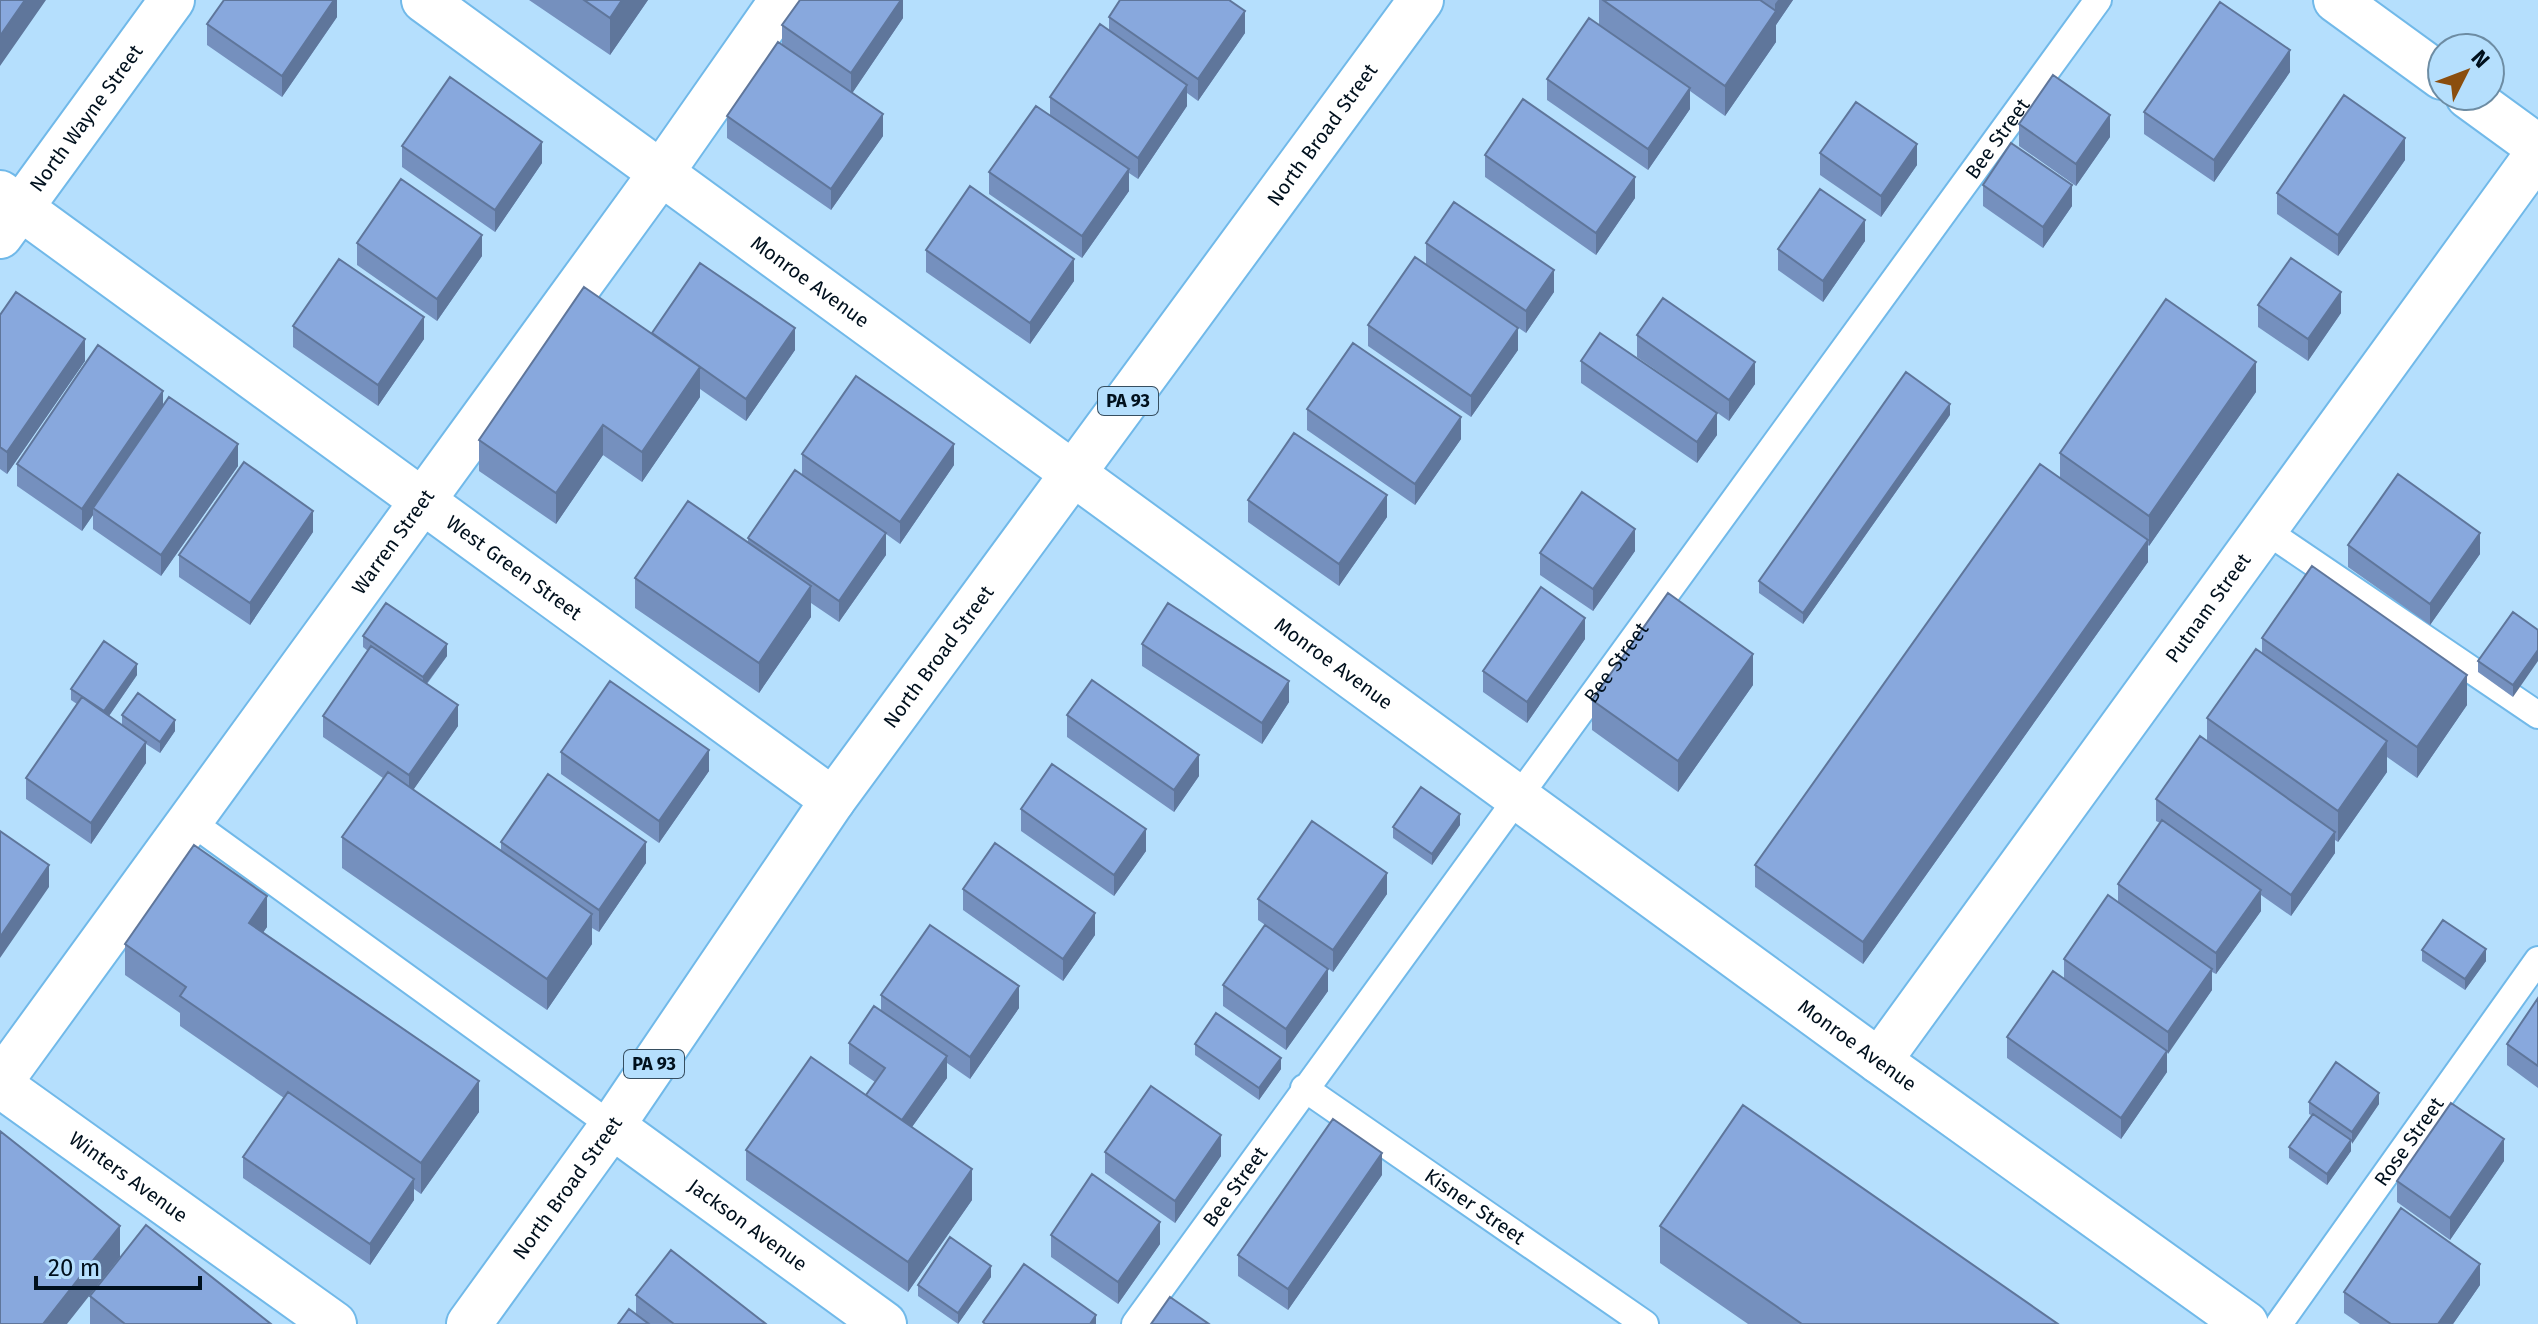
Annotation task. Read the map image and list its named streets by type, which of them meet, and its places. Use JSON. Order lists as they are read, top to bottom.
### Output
{
  "streets": {
    "main road": [
      "North Wayne Street",
      "North Broad Street",
      "Monroe Avenue",
      "PA 93",
      "Warren Street",
      "West Green Street",
      "Putnam Street",
      "Winters Avenue",
      "Jackson Avenue"
    ],
    "lane": ["Bee Street", "Rose Street", "Kisner Street"]
  },
  "crossings": [
    ["North Wayne Street", "West Green Street"],
    ["North Broad Street", "Monroe Avenue"],
    ["North Broad Street", "West Green Street"],
    ["North Broad Street", "Jackson Avenue"],
    ["Bee Street", "Monroe Avenue"],
    ["Bee Street", "Kisner Street"],
    ["Monroe Avenue", "Warren Street"],
    ["Monroe Avenue", "Putnam Street"],
    ["Warren Street", "West Green Street"],
    ["Warren Street", "Winters Avenue"]
  ],
  "scale_bar": "20 m",
  "north": "top right"
}
